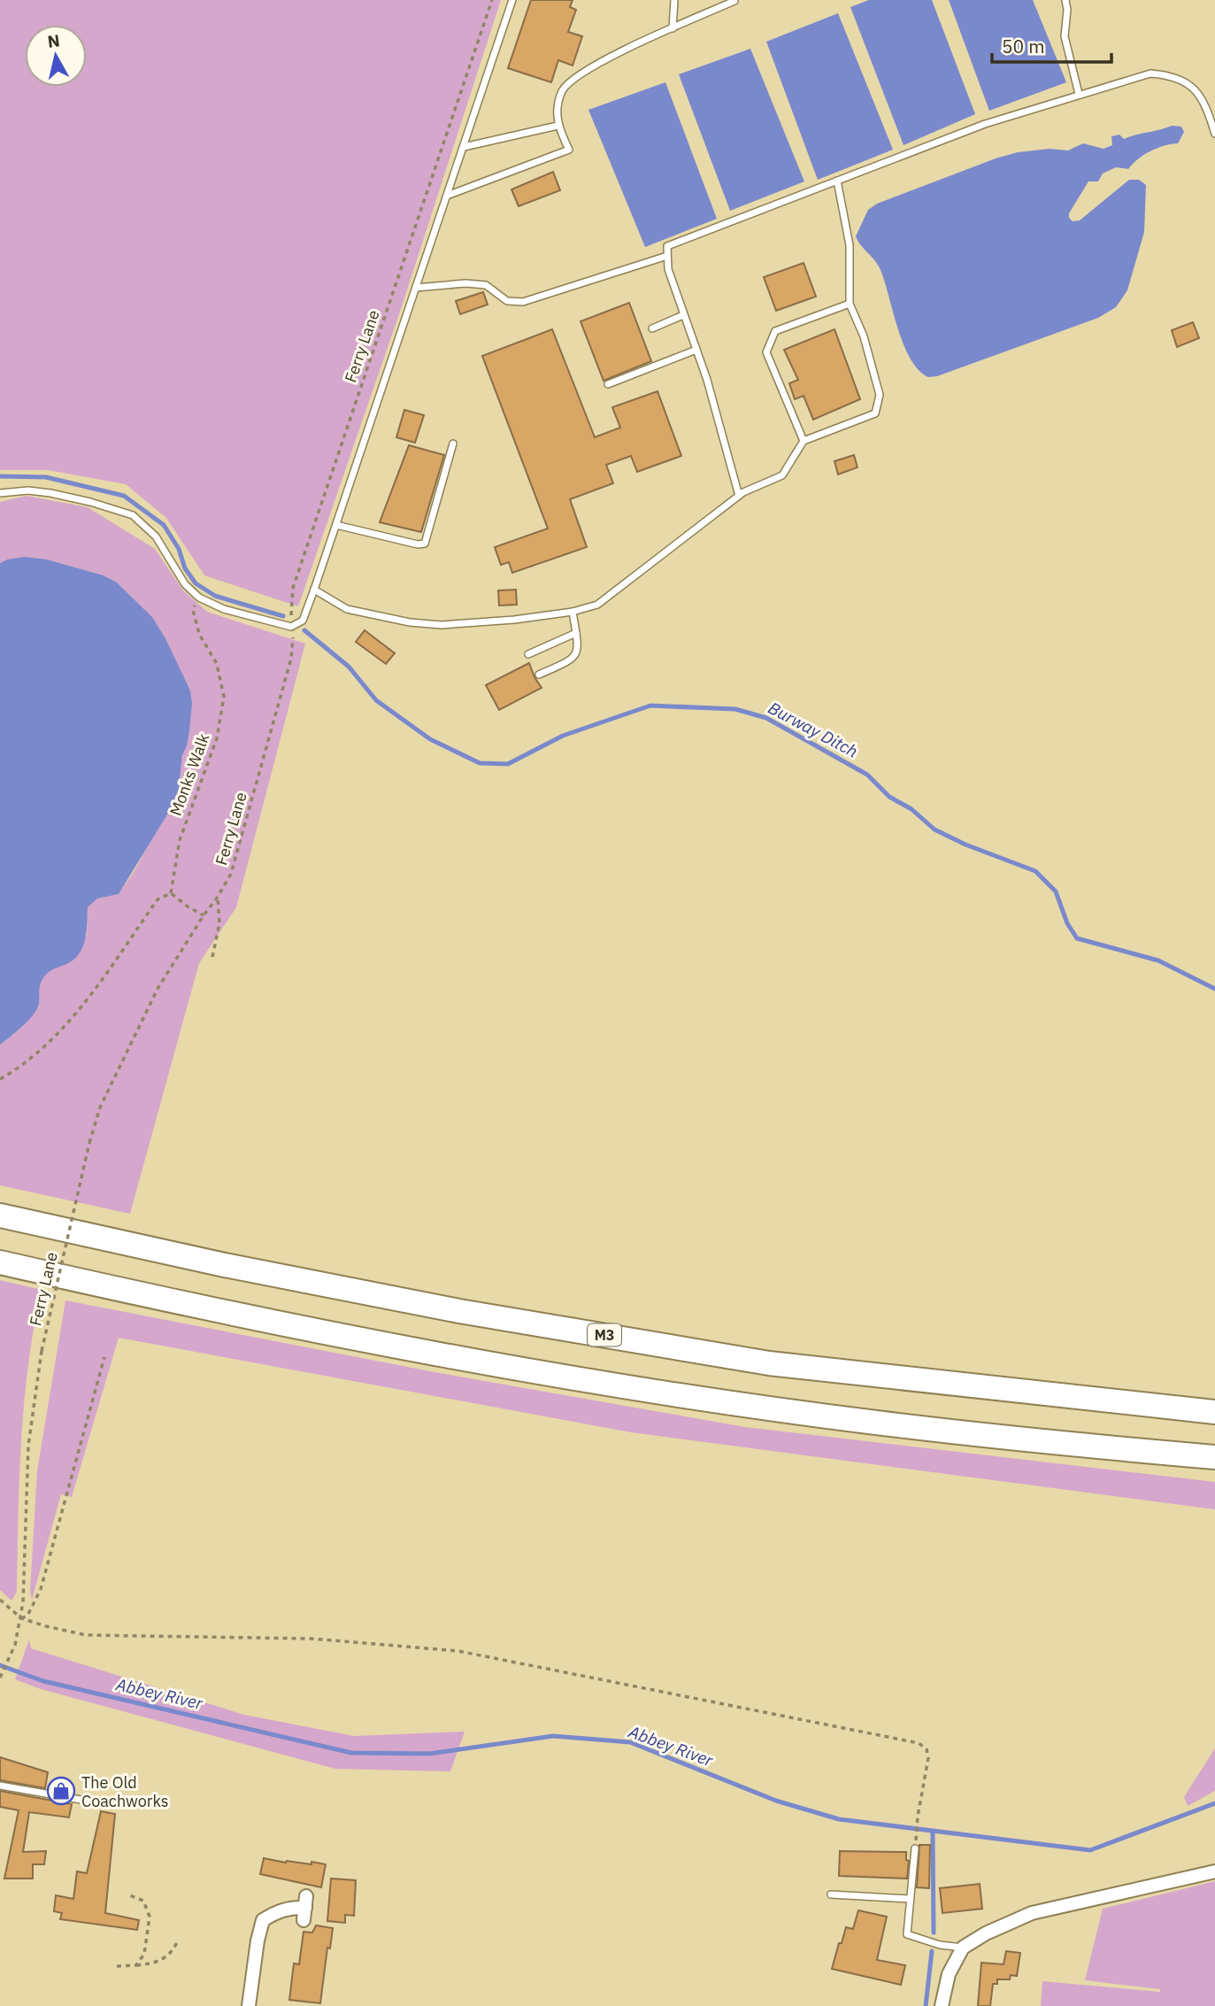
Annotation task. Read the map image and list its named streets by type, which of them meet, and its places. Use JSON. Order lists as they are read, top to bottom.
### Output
{
  "streets": {
    "highway": ["M3"],
    "path": ["Ferry Lane", "Monks Walk"]
  },
  "water": ["Burway Ditch", "Abbey River"],
  "places": {
    "shop": ["The Old Coachworks"]
  },
  "scale_bar": "50 m",
  "north": "top"
}
